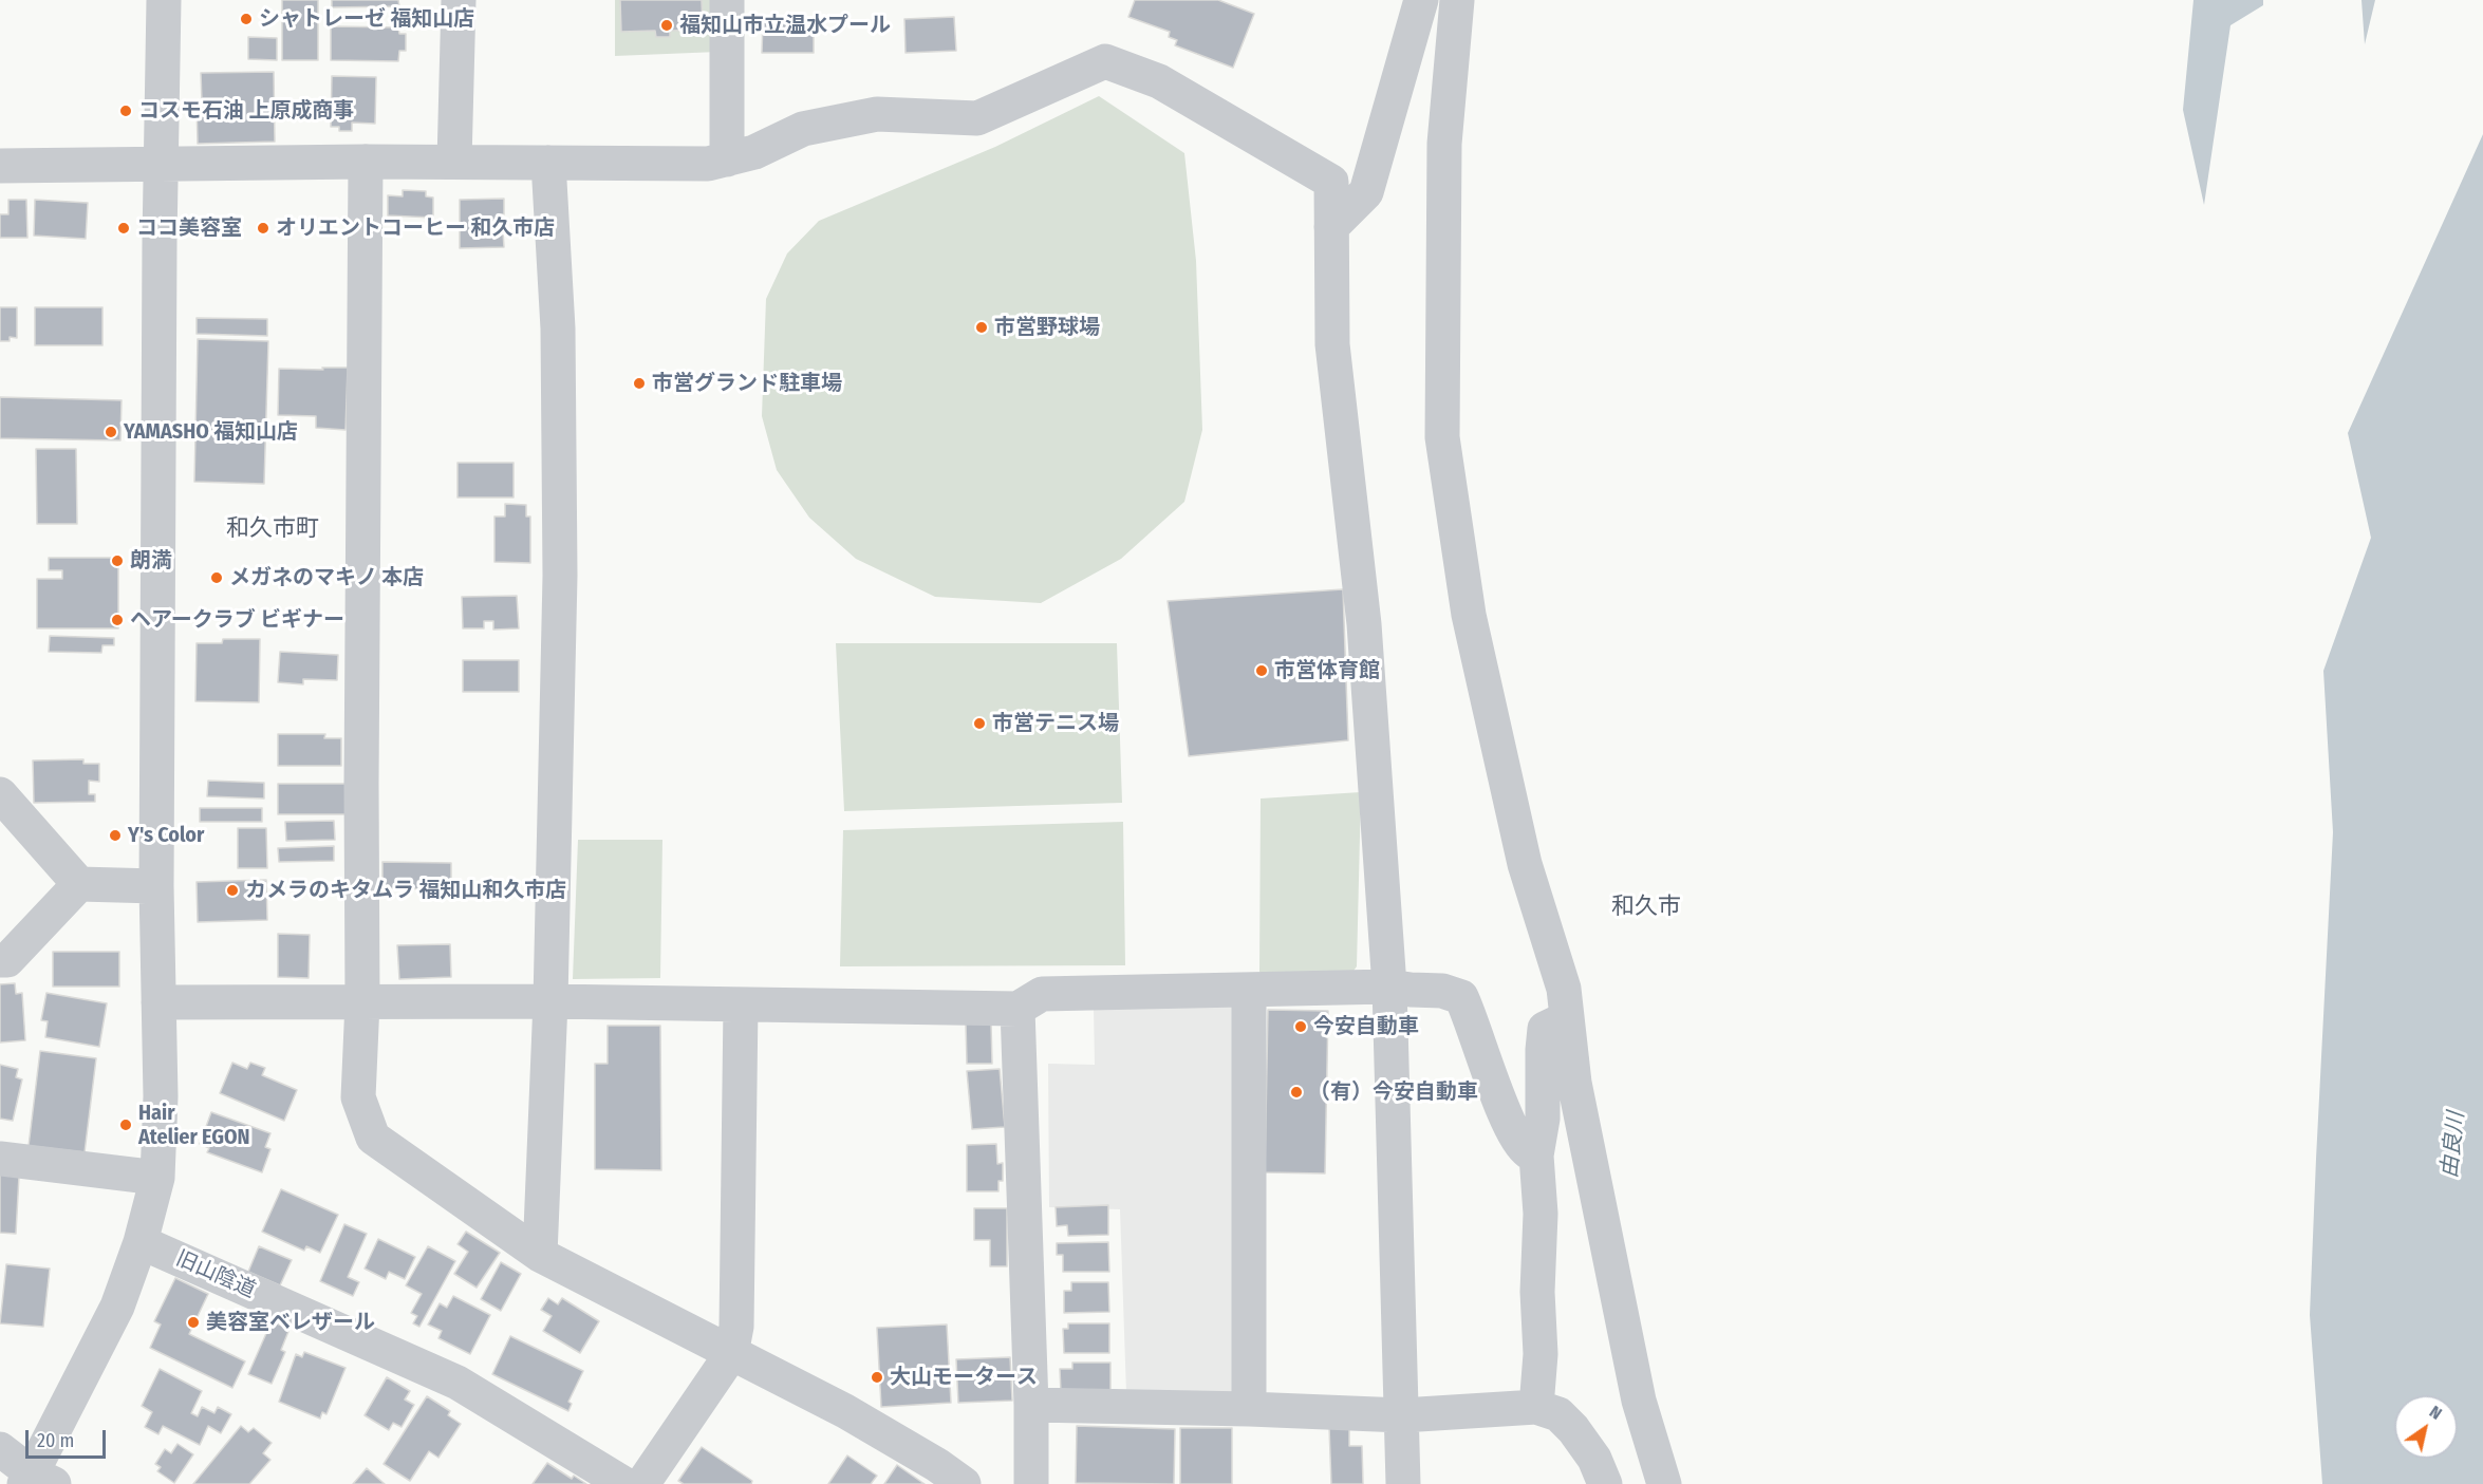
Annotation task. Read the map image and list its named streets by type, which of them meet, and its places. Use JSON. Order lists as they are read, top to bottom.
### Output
{
  "streets": {
    "street": ["旧山陰道"]
  },
  "districts": ["和久市町", "和久市"],
  "water": ["由良川"],
  "places": [
    "シャトレーゼ 福知山店",
    "福知山市立温水プール",
    "コスモ石油 上原成商事",
    "ココ美容室",
    "オリエントコーヒー 和久市店",
    "市営野球場",
    "市営グランド駐車場",
    "YAMASHO 福知山店",
    "朗満",
    "メガネのマキノ 本店",
    "ヘアークラブ ビギナー",
    "市営体育館",
    "市営テニス場",
    "Y's Color",
    "カメラのキタムラ 福知山和久市店",
    "今安自動車",
    "（有）今安自動車",
    "Hair Atelier EGON",
    "美容室ベレザール",
    "大山モータース"
  ],
  "scale_bar": "20 m",
  "north": "top right"
}
